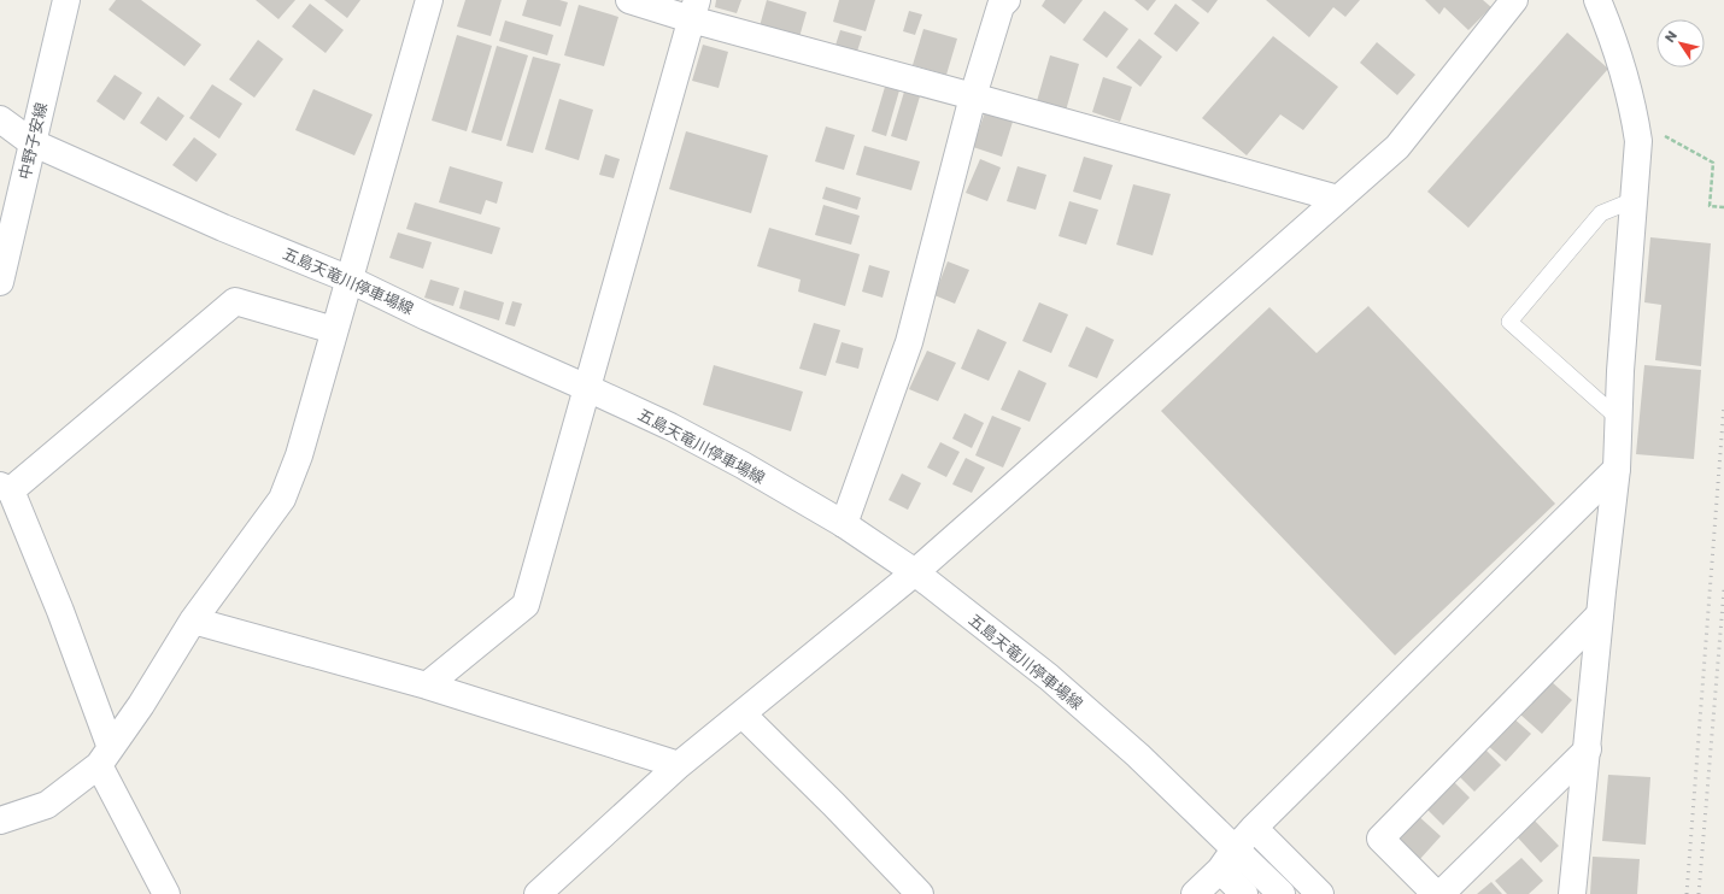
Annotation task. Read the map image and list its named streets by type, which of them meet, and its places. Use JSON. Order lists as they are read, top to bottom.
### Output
{
  "streets": {
    "street": ["中野子安線", "五島天竜川停車場線"]
  },
  "crossings": [
    ["中野子安線", "五島天竜川停車場線"]
  ],
  "north": "top left"
}
